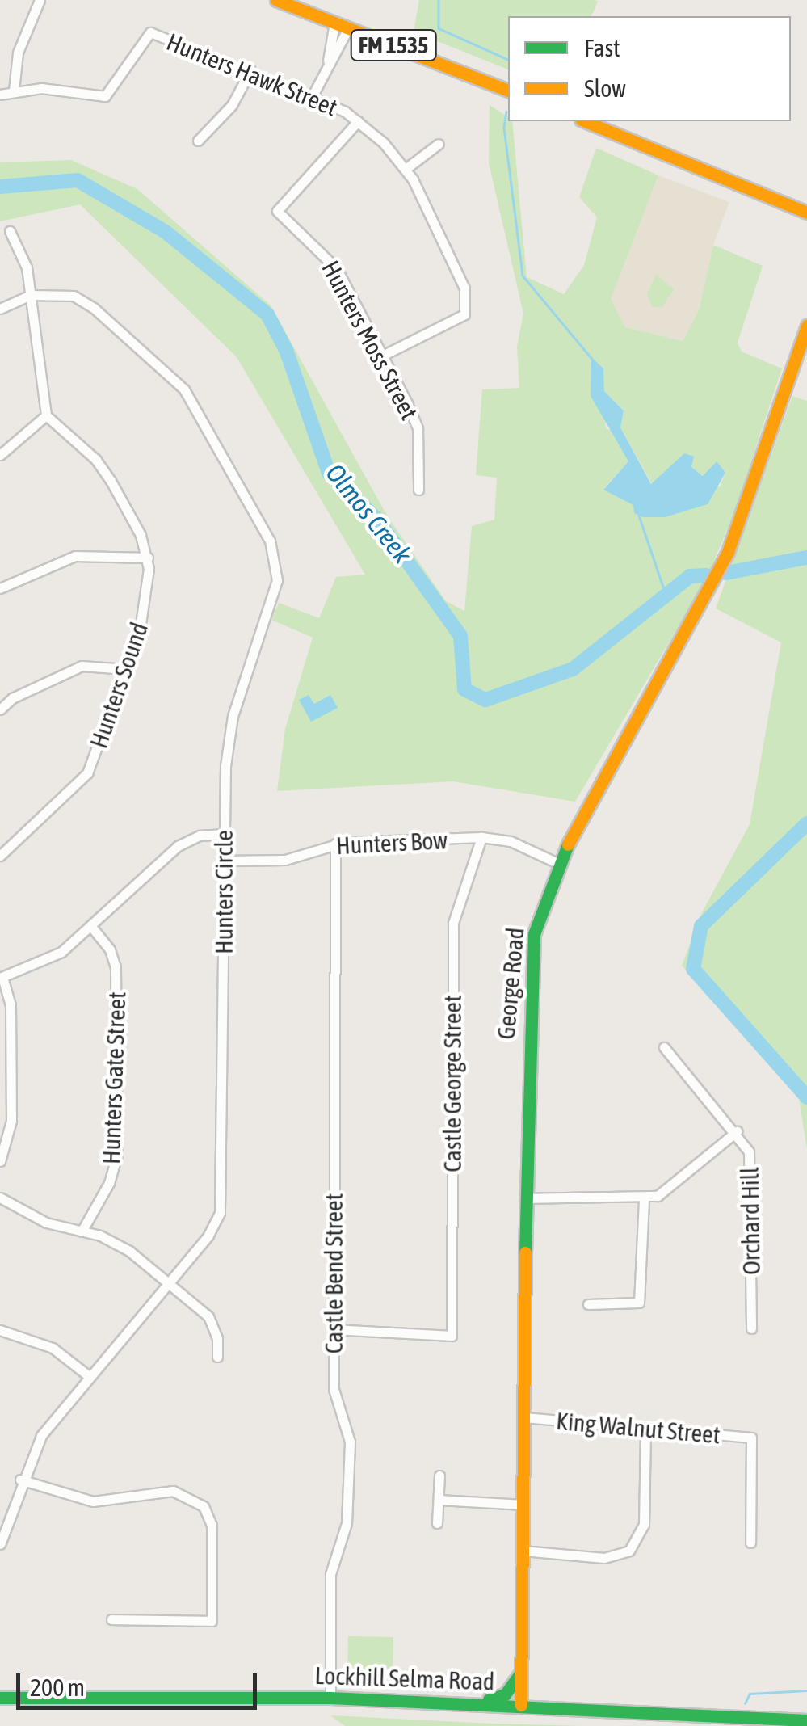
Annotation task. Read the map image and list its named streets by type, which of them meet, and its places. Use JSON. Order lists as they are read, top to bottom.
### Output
{
  "streets": {
    "street": [
      "FM 1535",
      "Hunters Hawk Street",
      "Hunters Moss Street",
      "Hunters Sound",
      "Hunters Bow",
      "Hunters Circle",
      "George Road",
      "Hunters Gate Street",
      "Castle George Street",
      "Orchard Hill",
      "Castle Bend Street",
      "King Walnut Street",
      "Lockhill Selma Road"
    ]
  },
  "crossings": [
    ["Hunters Hawk Street", "Hunters Moss Street"],
    ["Hunters Bow", "Hunters Circle"],
    ["Hunters Bow", "George Road"],
    ["Hunters Bow", "Castle George Street"],
    ["Hunters Bow", "Castle Bend Street"],
    ["George Road", "King Walnut Street"],
    ["George Road", "Lockhill Selma Road"],
    ["Castle George Street", "Castle Bend Street"],
    ["Castle Bend Street", "Lockhill Selma Road"]
  ],
  "water": ["Olmos Creek"],
  "legend": ["Fast", "Slow"],
  "scale_bar": "200 m"
}
